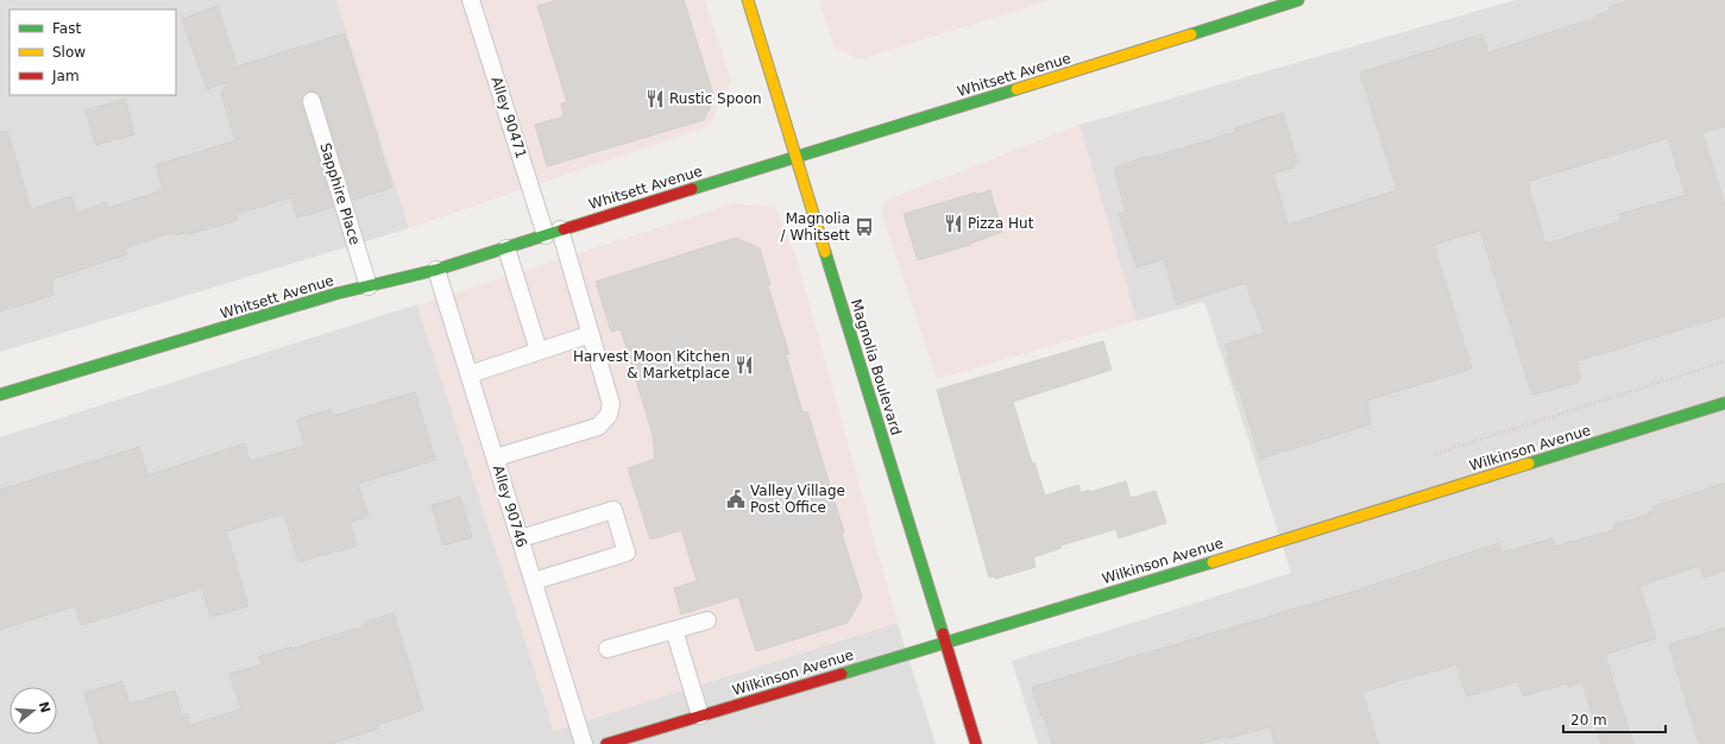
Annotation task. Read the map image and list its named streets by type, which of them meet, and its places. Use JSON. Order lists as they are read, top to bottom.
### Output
{
  "streets": {
    "main road": ["Whitsett Avenue", "Magnolia Boulevard", "Wilkinson Avenue"],
    "lane": ["Alley 90471", "Sapphire Place", "Alley 90746"]
  },
  "crossings": [
    ["Whitsett Avenue", "Alley 90471"],
    ["Whitsett Avenue", "Sapphire Place"],
    ["Whitsett Avenue", "Magnolia Boulevard"],
    ["Whitsett Avenue", "Alley 90746"],
    ["Alley 90471", "Alley 90746"],
    ["Magnolia Boulevard", "Wilkinson Avenue"]
  ],
  "places": {
    "restaurant": ["Rustic Spoon", "Pizza Hut", "Harvest Moon Kitchen & Marketplace"],
    "bus stop": ["Magnolia / Whitsett"],
    "public building": ["Valley Village Post Office"]
  },
  "legend": ["Fast", "Slow", "Jam"],
  "scale_bar": "20 m",
  "north": "right"
}
